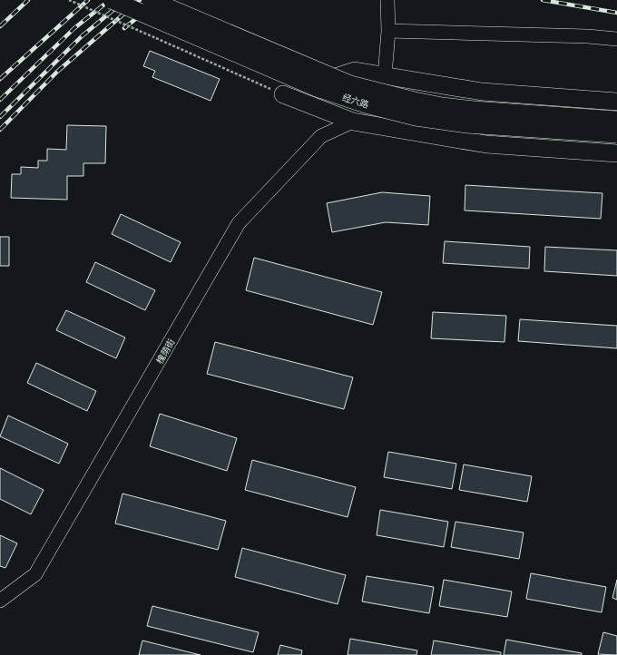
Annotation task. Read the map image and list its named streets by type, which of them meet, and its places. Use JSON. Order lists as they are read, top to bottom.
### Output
{
  "streets": {
    "main road": ["经六路"],
    "street": ["槐荫街"]
  }
}
